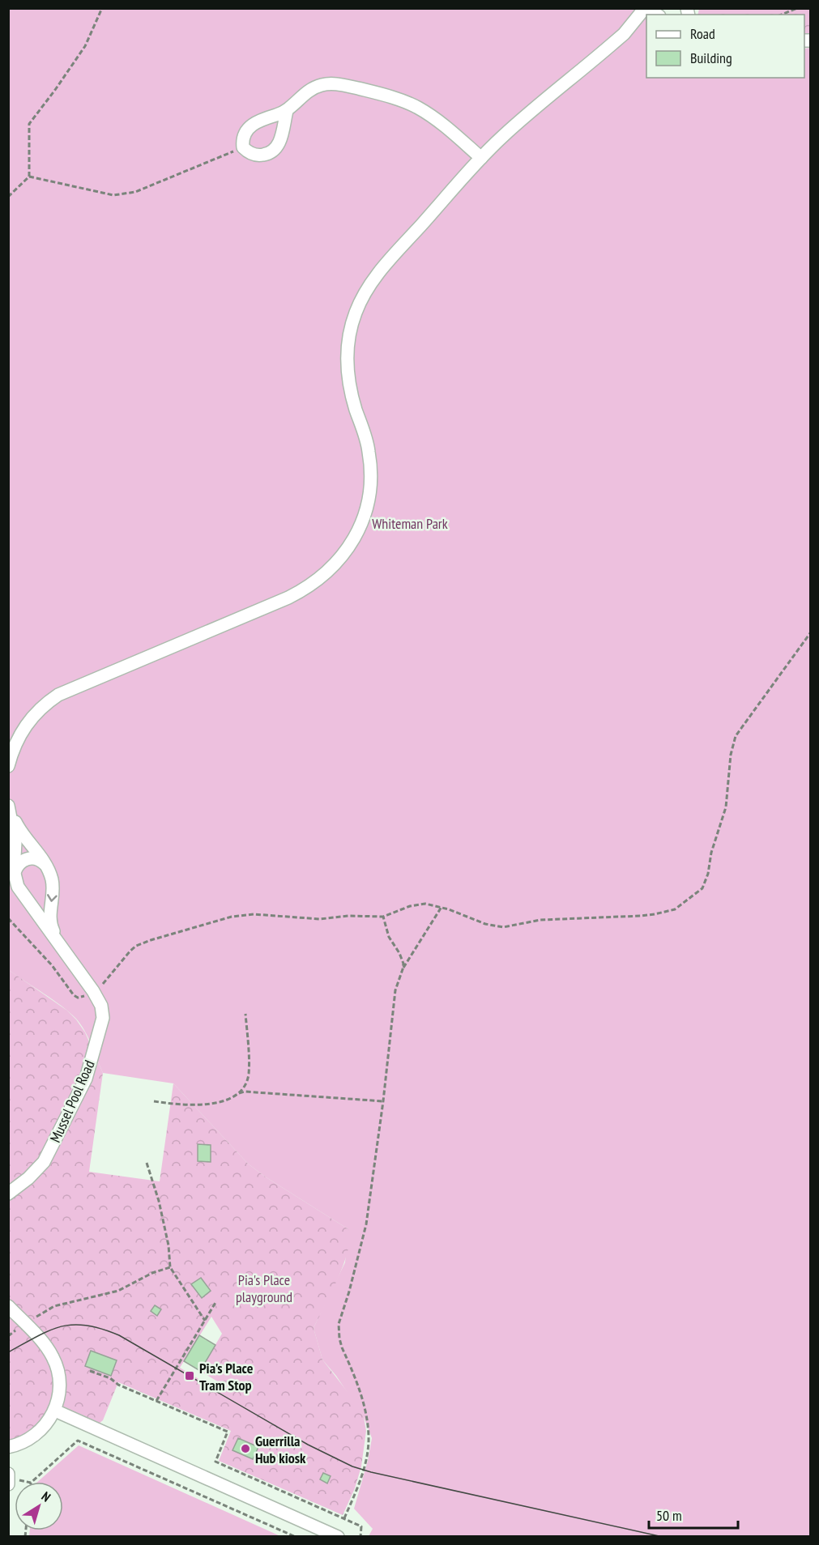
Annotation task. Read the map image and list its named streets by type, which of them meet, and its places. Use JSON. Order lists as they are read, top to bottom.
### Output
{
  "streets": {
    "street": ["Mussel Pool Road"]
  },
  "parks": ["Whiteman Park", "Pia's Place playground"],
  "places": {
    "transit": ["Pia's Place Tram Stop"],
    "other": ["Guerrilla Hub kiosk"]
  },
  "legend": ["Road", "Building"],
  "scale_bar": "50 m",
  "north": "top right"
}
